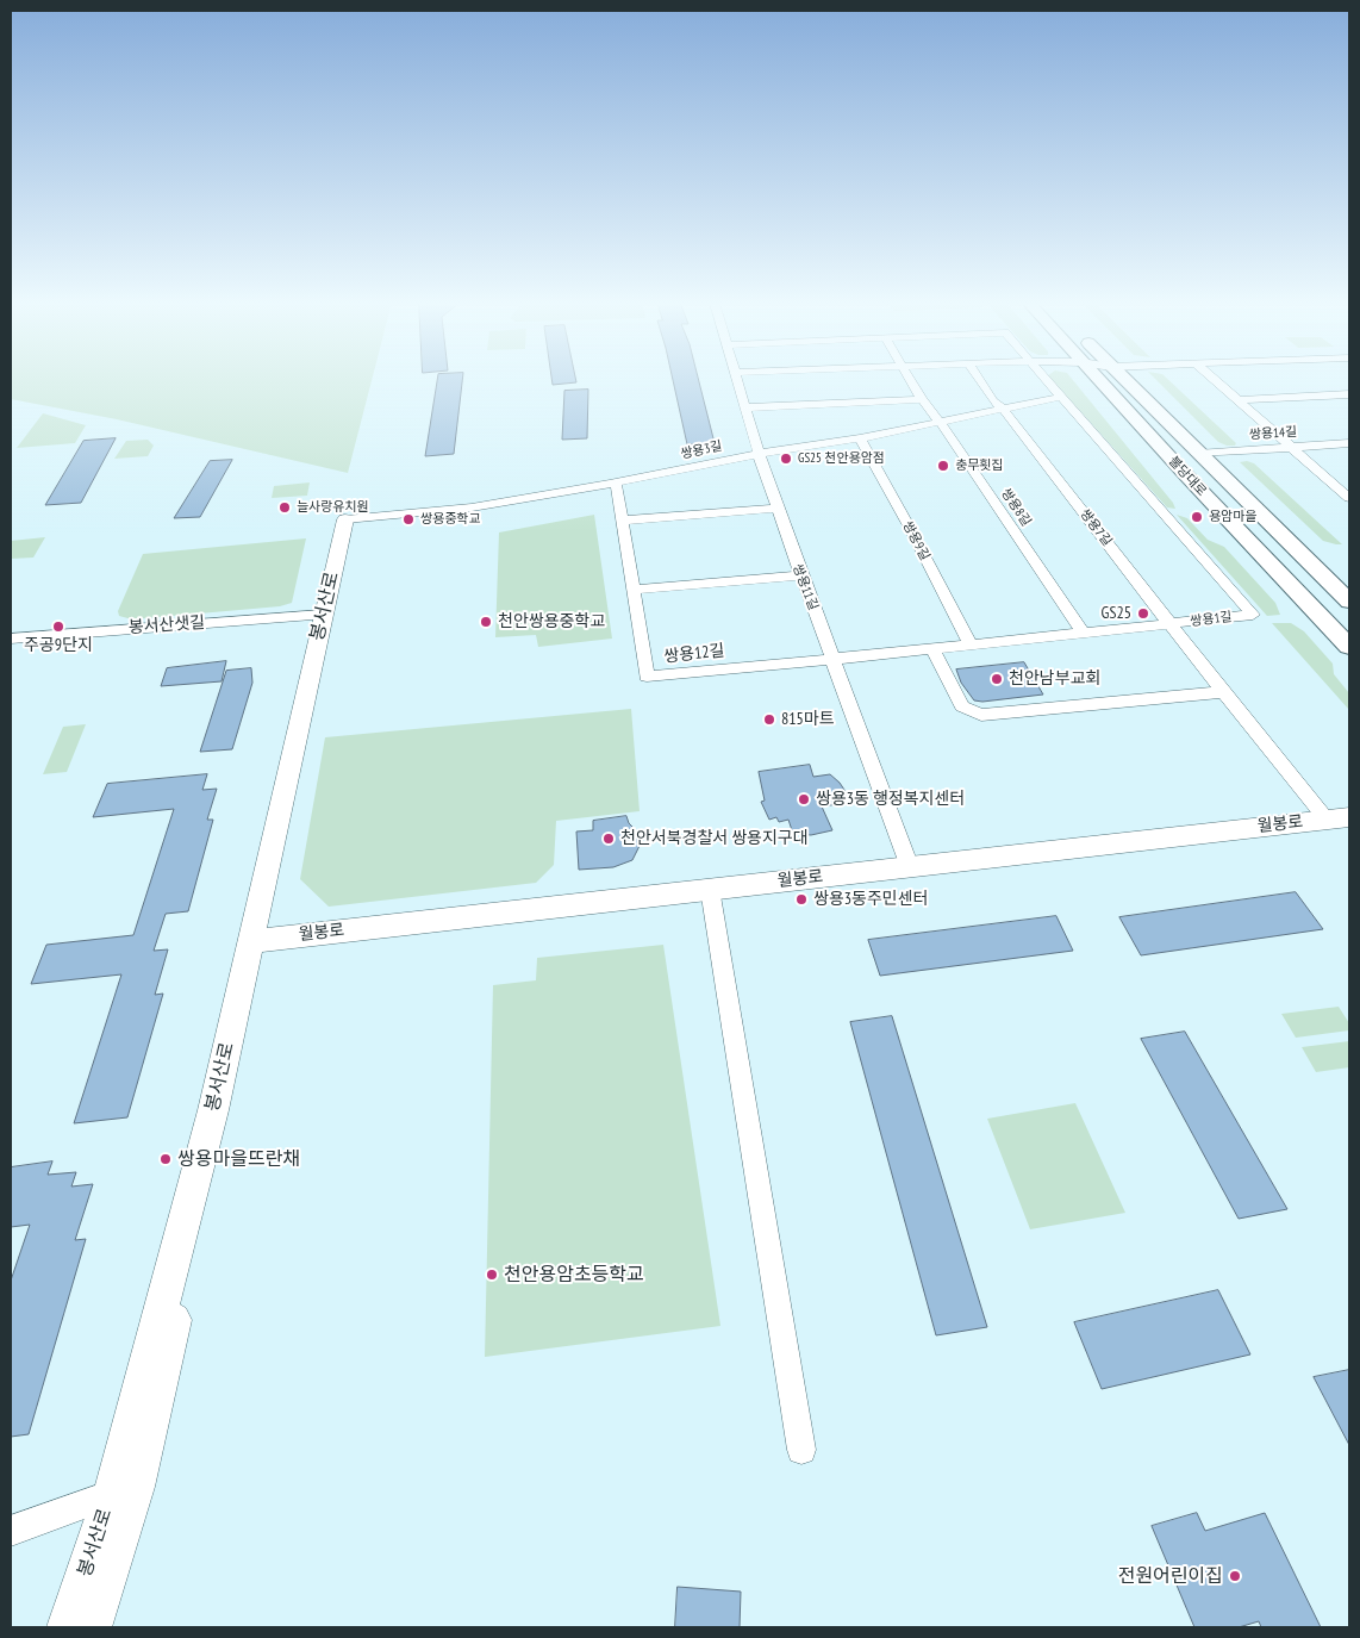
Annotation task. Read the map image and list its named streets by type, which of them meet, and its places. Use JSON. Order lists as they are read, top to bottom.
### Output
{
  "streets": {
    "main road": ["불당대로"],
    "street": [
      "쌍용14길",
      "쌍용3길",
      "쌍용8길",
      "쌍용7길",
      "쌍용9길",
      "쌍용11길",
      "봉서산로",
      "쌍용1길",
      "봉서산샛길",
      "쌍용12길",
      "월봉로"
    ]
  },
  "crossings": [
    ["쌍용14길", "불당대로"],
    ["쌍용3길", "쌍용8길"],
    ["쌍용3길", "쌍용7길"],
    ["쌍용3길", "쌍용9길"],
    ["쌍용3길", "쌍용11길"],
    ["쌍용3길", "봉서산로"],
    ["쌍용3길", "쌍용1길"],
    ["쌍용3길", "쌍용12길"],
    ["쌍용8길", "쌍용1길"],
    ["쌍용7길", "쌍용1길"],
    ["쌍용7길", "월봉로"],
    ["쌍용9길", "쌍용1길"],
    ["쌍용11길", "쌍용1길"],
    ["쌍용11길", "쌍용12길"],
    ["쌍용11길", "월봉로"],
    ["봉서산로", "봉서산샛길"],
    ["봉서산로", "월봉로"],
    ["쌍용1길", "쌍용12길"]
  ],
  "places": [
    "GS25 천안용암점",
    "충무횟집",
    "늘사랑유치원",
    "용암마을",
    "쌍용중학교",
    "GS25",
    "천안쌍용중학교",
    "주공9단지",
    "천안남부교회",
    "815마트",
    "쌍용3동 행정복지센터",
    "천안서북경찰서 쌍용지구대",
    "쌍용3동주민센터",
    "쌍용마을뜨란채",
    "천안용암초등학교",
    "전원어린이집"
  ]
}
